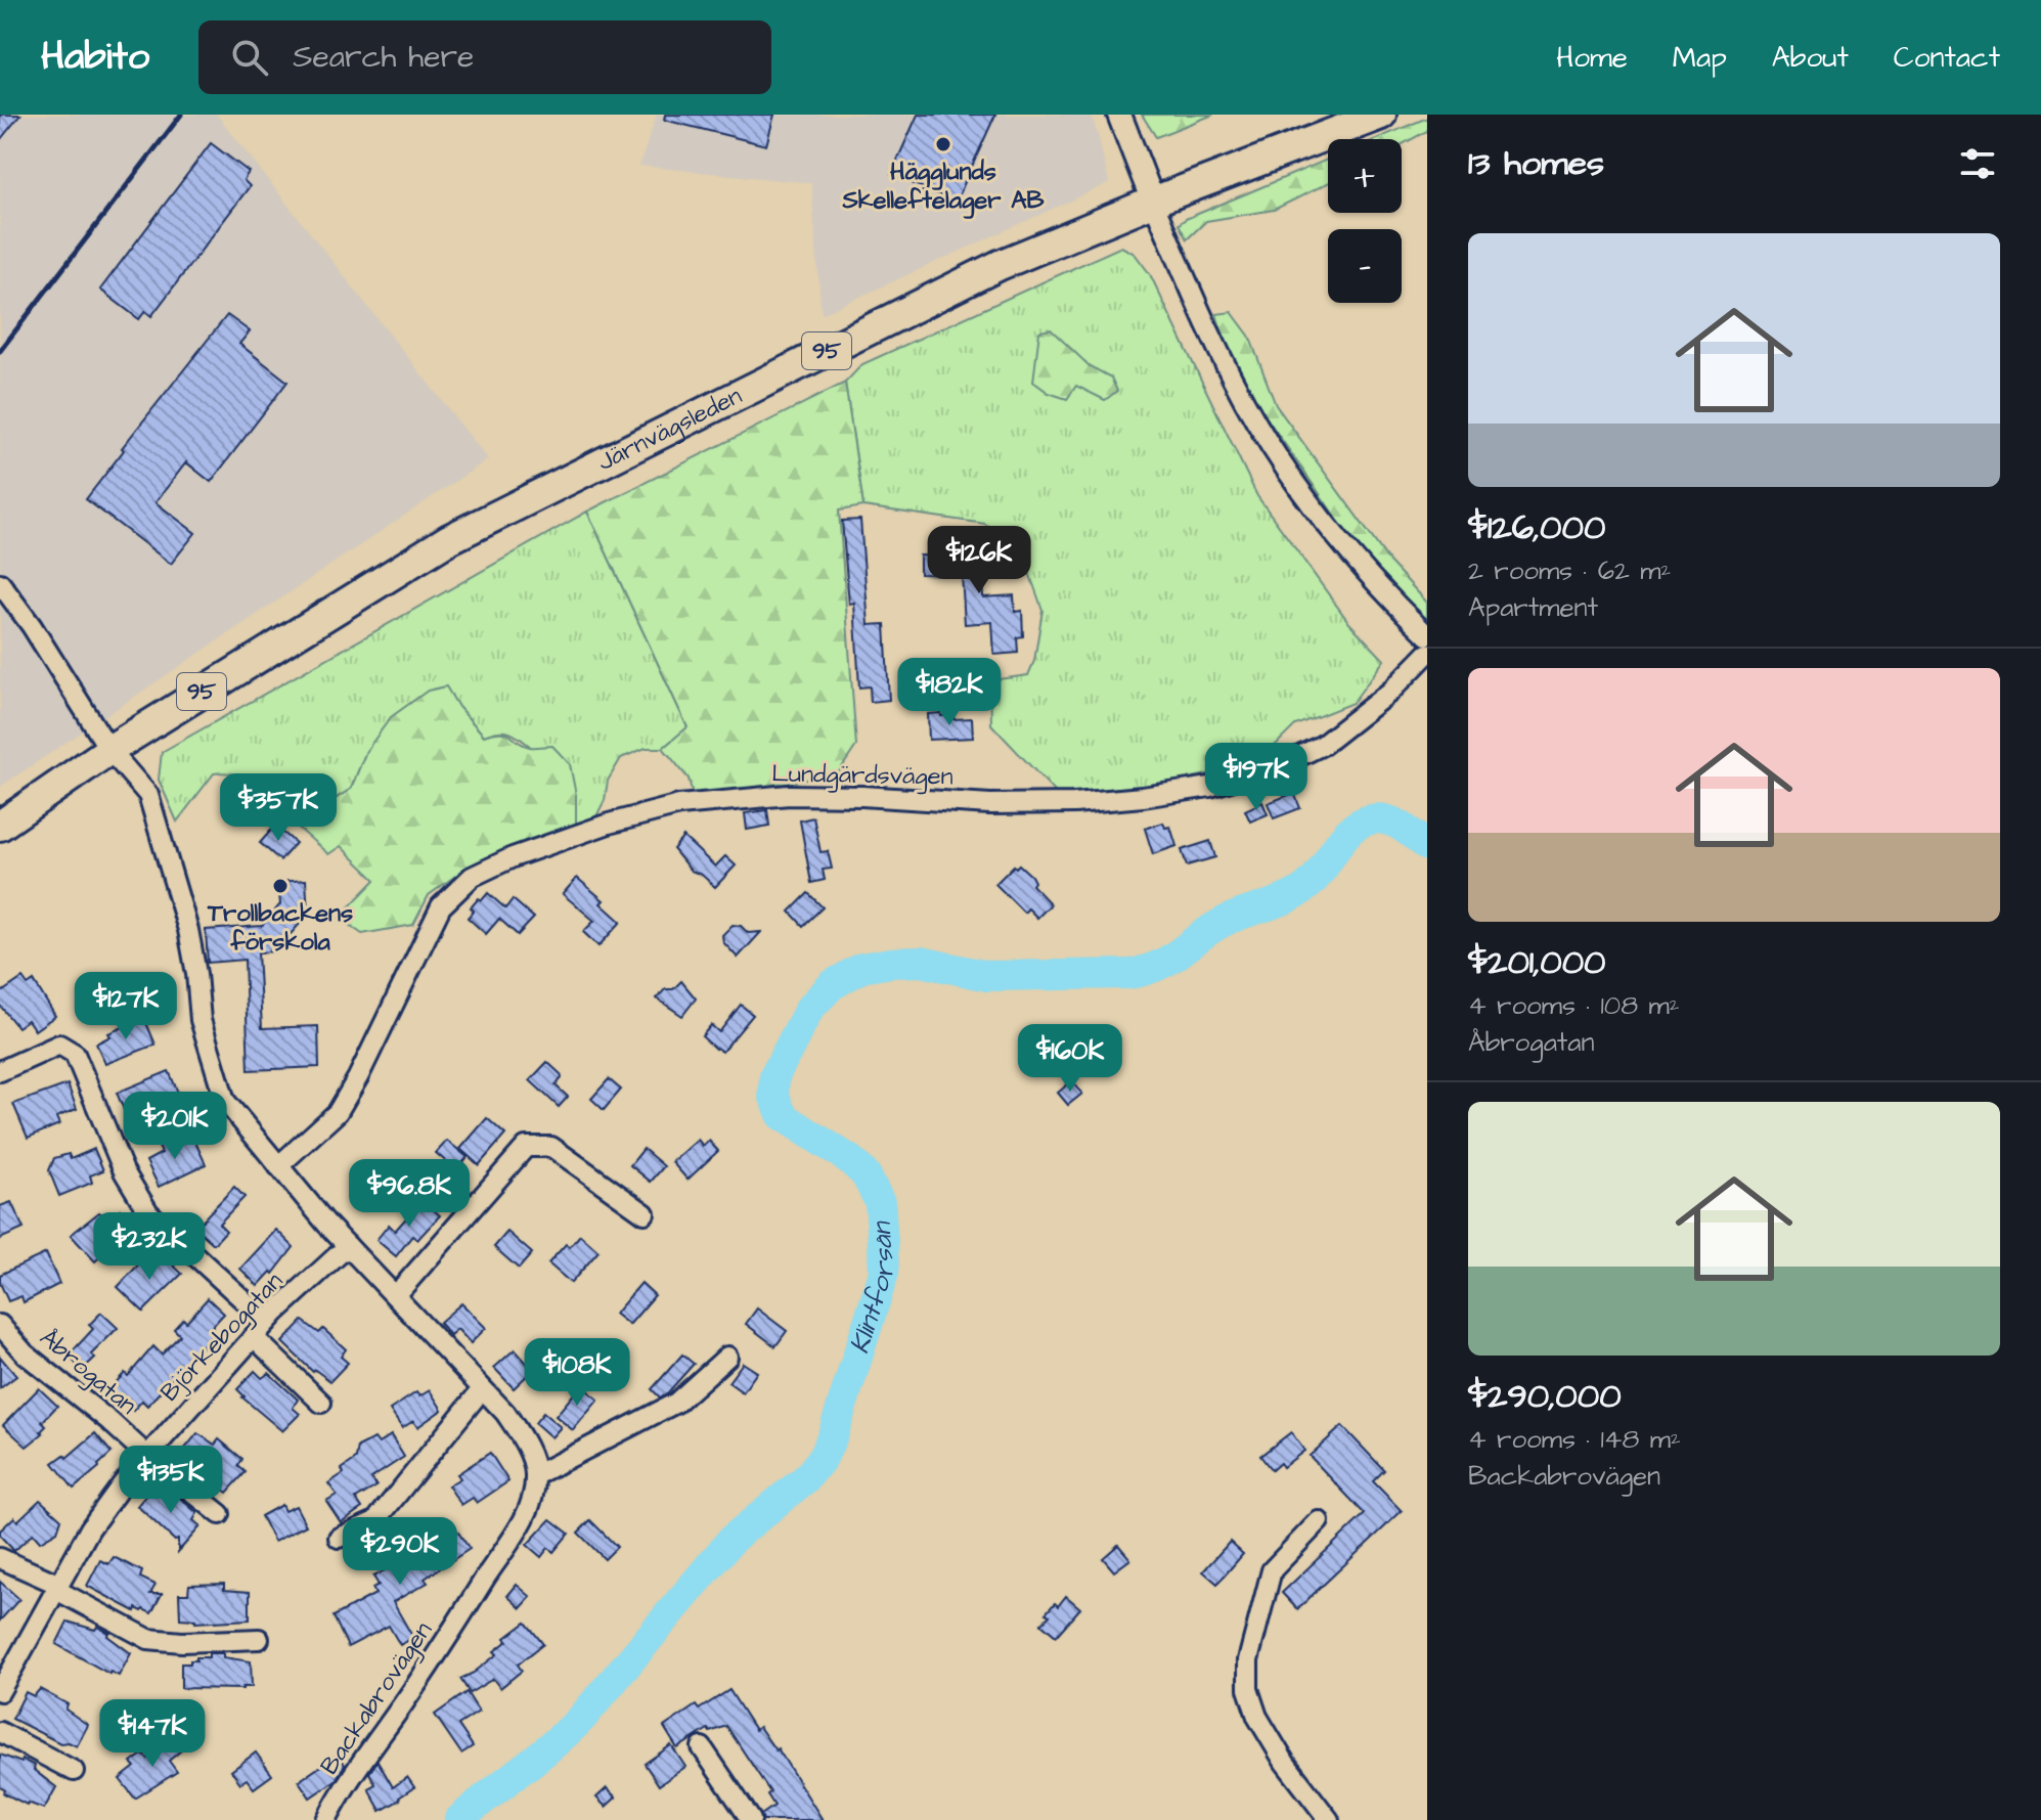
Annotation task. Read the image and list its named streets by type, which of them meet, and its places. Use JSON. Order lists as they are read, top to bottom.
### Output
{
  "streets": {
    "main road": ["95", "Järnvägsleden"],
    "street": [
      "Lundgärdsvägen",
      "Björkebogatan",
      "Åbrogatan",
      "Backabrovägen"
    ]
  },
  "crossings": [
    ["Björkebogatan", "Åbrogatan"]
  ],
  "water": ["Klintforsån"],
  "places": ["Hägglunds Skelleftelager AB", "Trollbackens förskola"],
  "page": {
    "header": "Habito",
    "search": "Search here",
    "nav": [
      "Home",
      "Map",
      "About",
      "Contact"
    ],
    "heading": "13 homes",
    "map_buttons": ["+", "−"],
    "list": [
      {
        "name": "$126,000",
        "note": "2 rooms · 62 m² · Apartment"
      },
      {
        "name": "$201,000",
        "note": "4 rooms · 108 m² · Åbrogatan"
      },
      {
        "name": "$290,000",
        "note": "4 rooms · 148 m² · Backabrovägen"
      }
    ],
    "price": [
      "$126K",
      "$182K",
      "$197K",
      "$357K",
      "$127K",
      "$160K",
      "$201K",
      "$96.8K",
      "$232K",
      "$108K",
      "$135K",
      "$290K",
      "$147K"
    ]
  }
}
